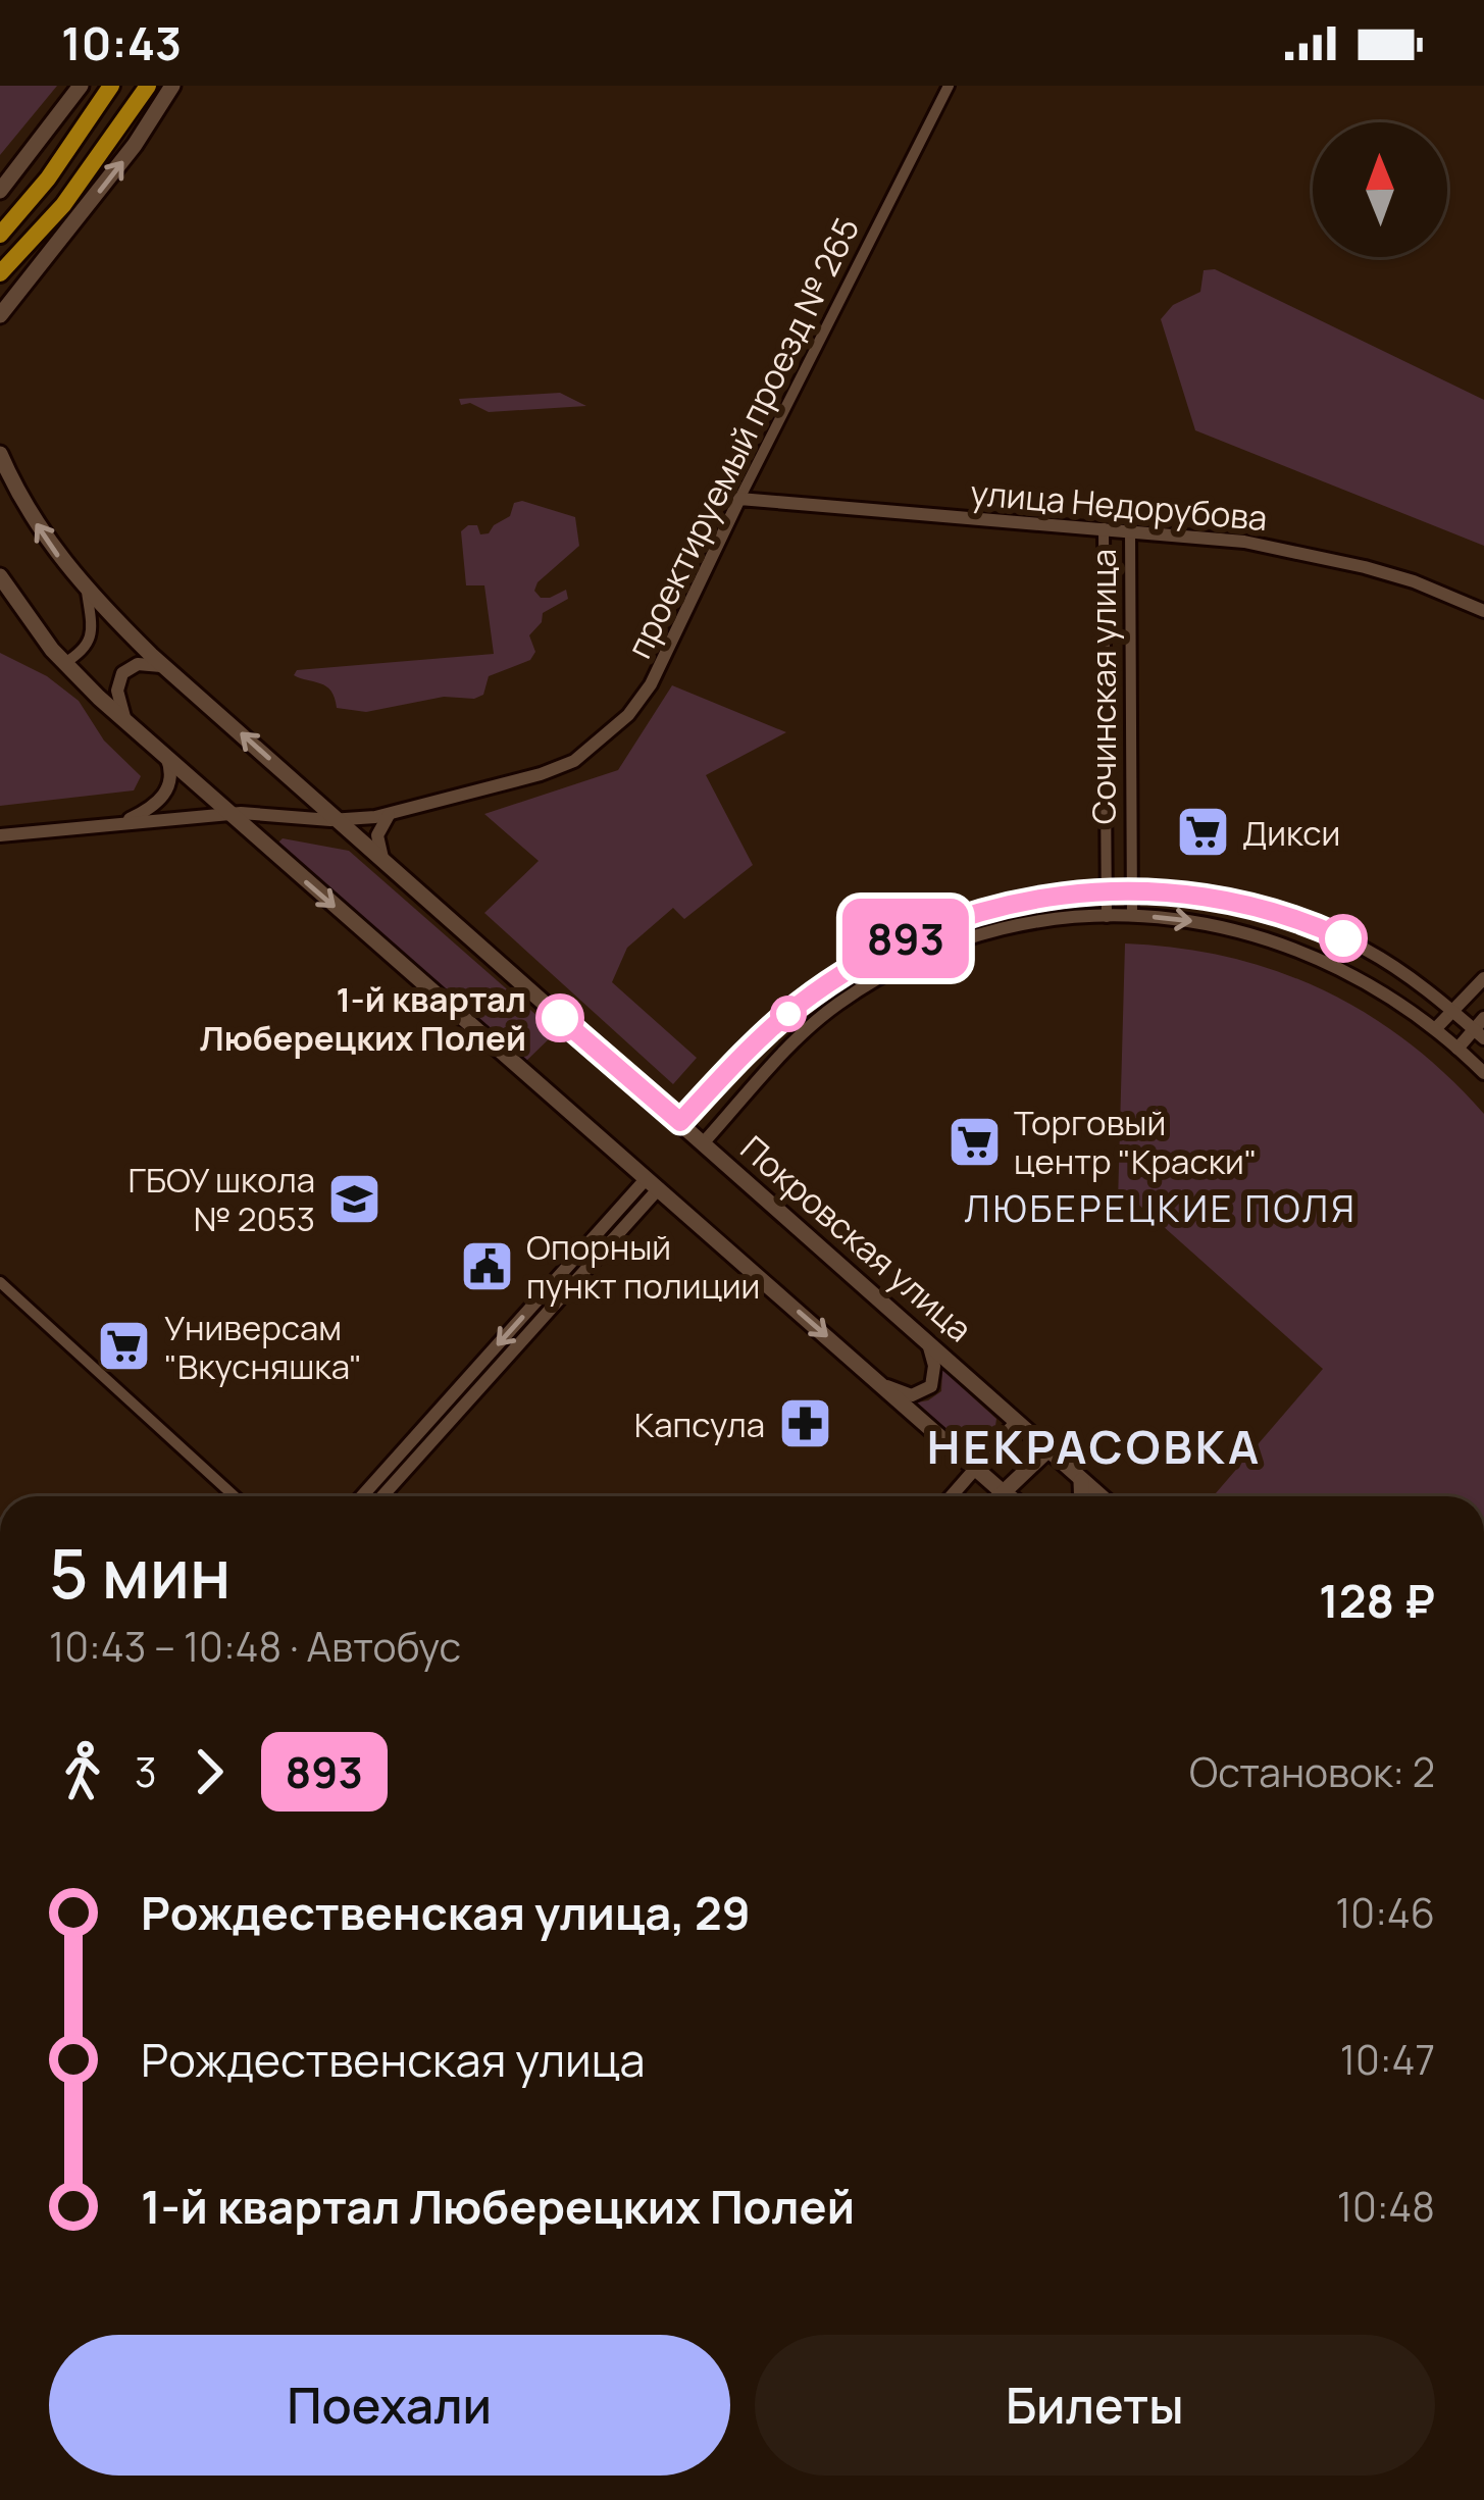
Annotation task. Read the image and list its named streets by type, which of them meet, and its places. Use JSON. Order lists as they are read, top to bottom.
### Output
{
  "streets": {
    "main road": ["Покровская улица"],
    "street": ["проектируемый проезд № 265", "улица Недорубова", "Сочинская улица"]
  },
  "crossings": [
    ["проектируемый проезд № 265", "улица Недорубова"],
    ["проектируемый проезд № 265", "Покровская улица"],
    ["улица Недорубова", "Сочинская улица"]
  ],
  "districts": ["ЛЮБЕРЕЦКИЕ ПОЛЯ", "НЕКРАСОВКА"],
  "places": {
    "supermarket": ["Дикси", "Торговый центр \"Краски\"", "Универсам \"Вкусняшка\""],
    "other": ["1-й квартал Люберецких Полей"],
    "school or university": ["ГБОУ школа № 2053"],
    "public building": ["Опорный пункт полиции"],
    "pharmacy": ["Капсула"]
  },
  "lines": ["bus line 893"],
  "north": "top",
  "page": {
    "status": "10:43",
    "on_map": "893",
    "heading": ["5 мин", "10:43 – 10:48 · Автобус", "128 ₽"],
    "legs": ["3", "893", "Остановок: 2"],
    "list": [
      {
        "name": "Рождественская улица, 29",
        "value": "10:46"
      },
      {
        "name": "Рождественская улица",
        "value": "10:47"
      },
      {
        "name": "1-й квартал Люберецких Полей",
        "value": "10:48"
      }
    ],
    "buttons": ["Поехали", "Билеты"]
  }
}
